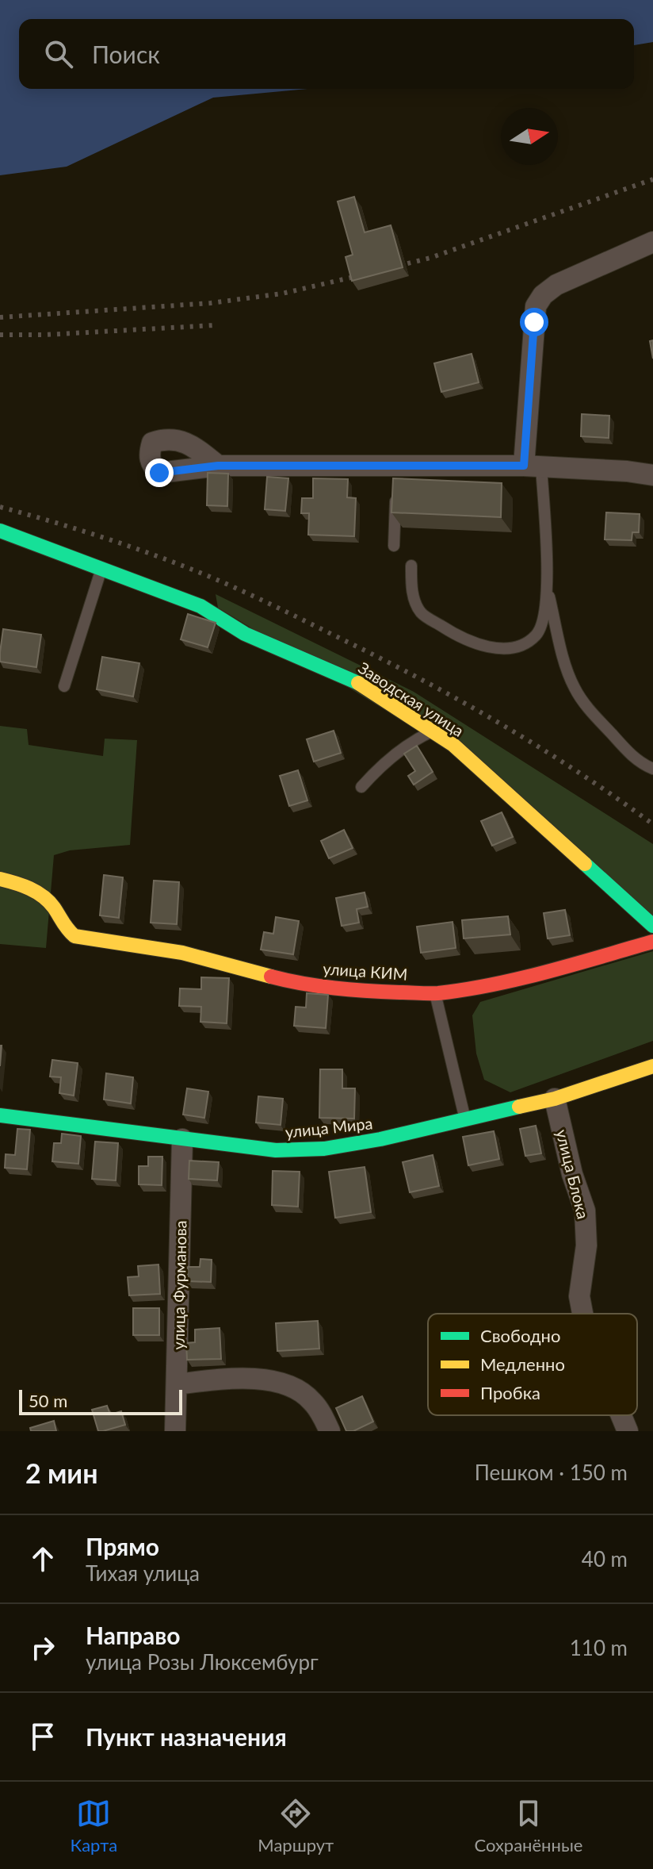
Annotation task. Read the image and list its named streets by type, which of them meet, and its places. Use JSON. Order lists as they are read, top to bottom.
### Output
{
  "streets": {
    "street": [
      "Заводская улица",
      "улица КИМ",
      "улица Мира",
      "улица Блока",
      "улица Фурманова"
    ]
  },
  "crossings": [
    ["улица Мира", "улица Блока"],
    ["улица Мира", "улица Фурманова"]
  ],
  "legend": ["Свободно", "Медленно", "Пробка"],
  "scale_bar": "50 m",
  "north": "right",
  "page": {
    "search": "Поиск",
    "scale": "50 m",
    "heading": ["2 мин", "Пешком · 150 m"],
    "list": [
      ["Прямо", "Тихая улица", "40 m"],
      ["Направо", "улица Розы Люксембург", "110 m"],
      "Пункт назначения"
    ],
    "nav": ["Карта", "Маршрут", "Сохранённые"]
  }
}
